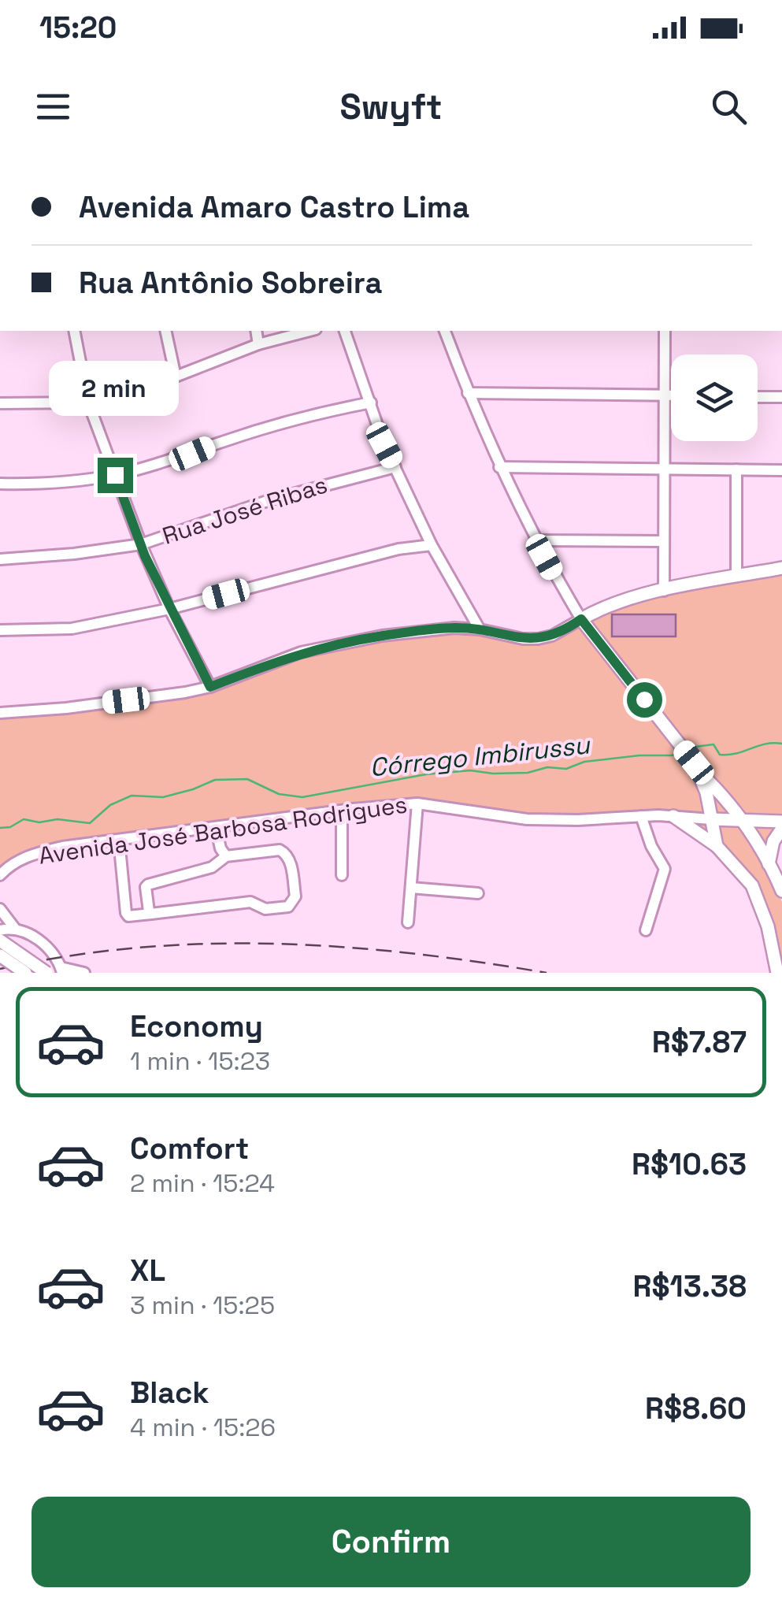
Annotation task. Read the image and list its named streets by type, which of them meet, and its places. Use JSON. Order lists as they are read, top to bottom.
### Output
{
  "streets": {
    "main road": ["Avenida José Barbosa Rodrigues"],
    "street": ["Rua José Ribas"]
  },
  "water": ["Córrego Imbirussu"],
  "page": {
    "status": "15:20",
    "header": "Swyft",
    "banner": ["Avenida Amaro Castro Lima", "Rua Antônio Sobreira"],
    "bubble": "2 min",
    "list": [
      {
        "name": "Economy",
        "note": "1 min · 15:23",
        "value": "R$7.87"
      },
      {
        "name": "Comfort",
        "note": "2 min · 15:24",
        "value": "R$10.63"
      },
      {
        "name": "XL",
        "note": "3 min · 15:25",
        "value": "R$13.38"
      },
      {
        "name": "Black",
        "note": "4 min · 15:26",
        "value": "R$8.60"
      }
    ],
    "buttons": "Confirm"
  }
}
